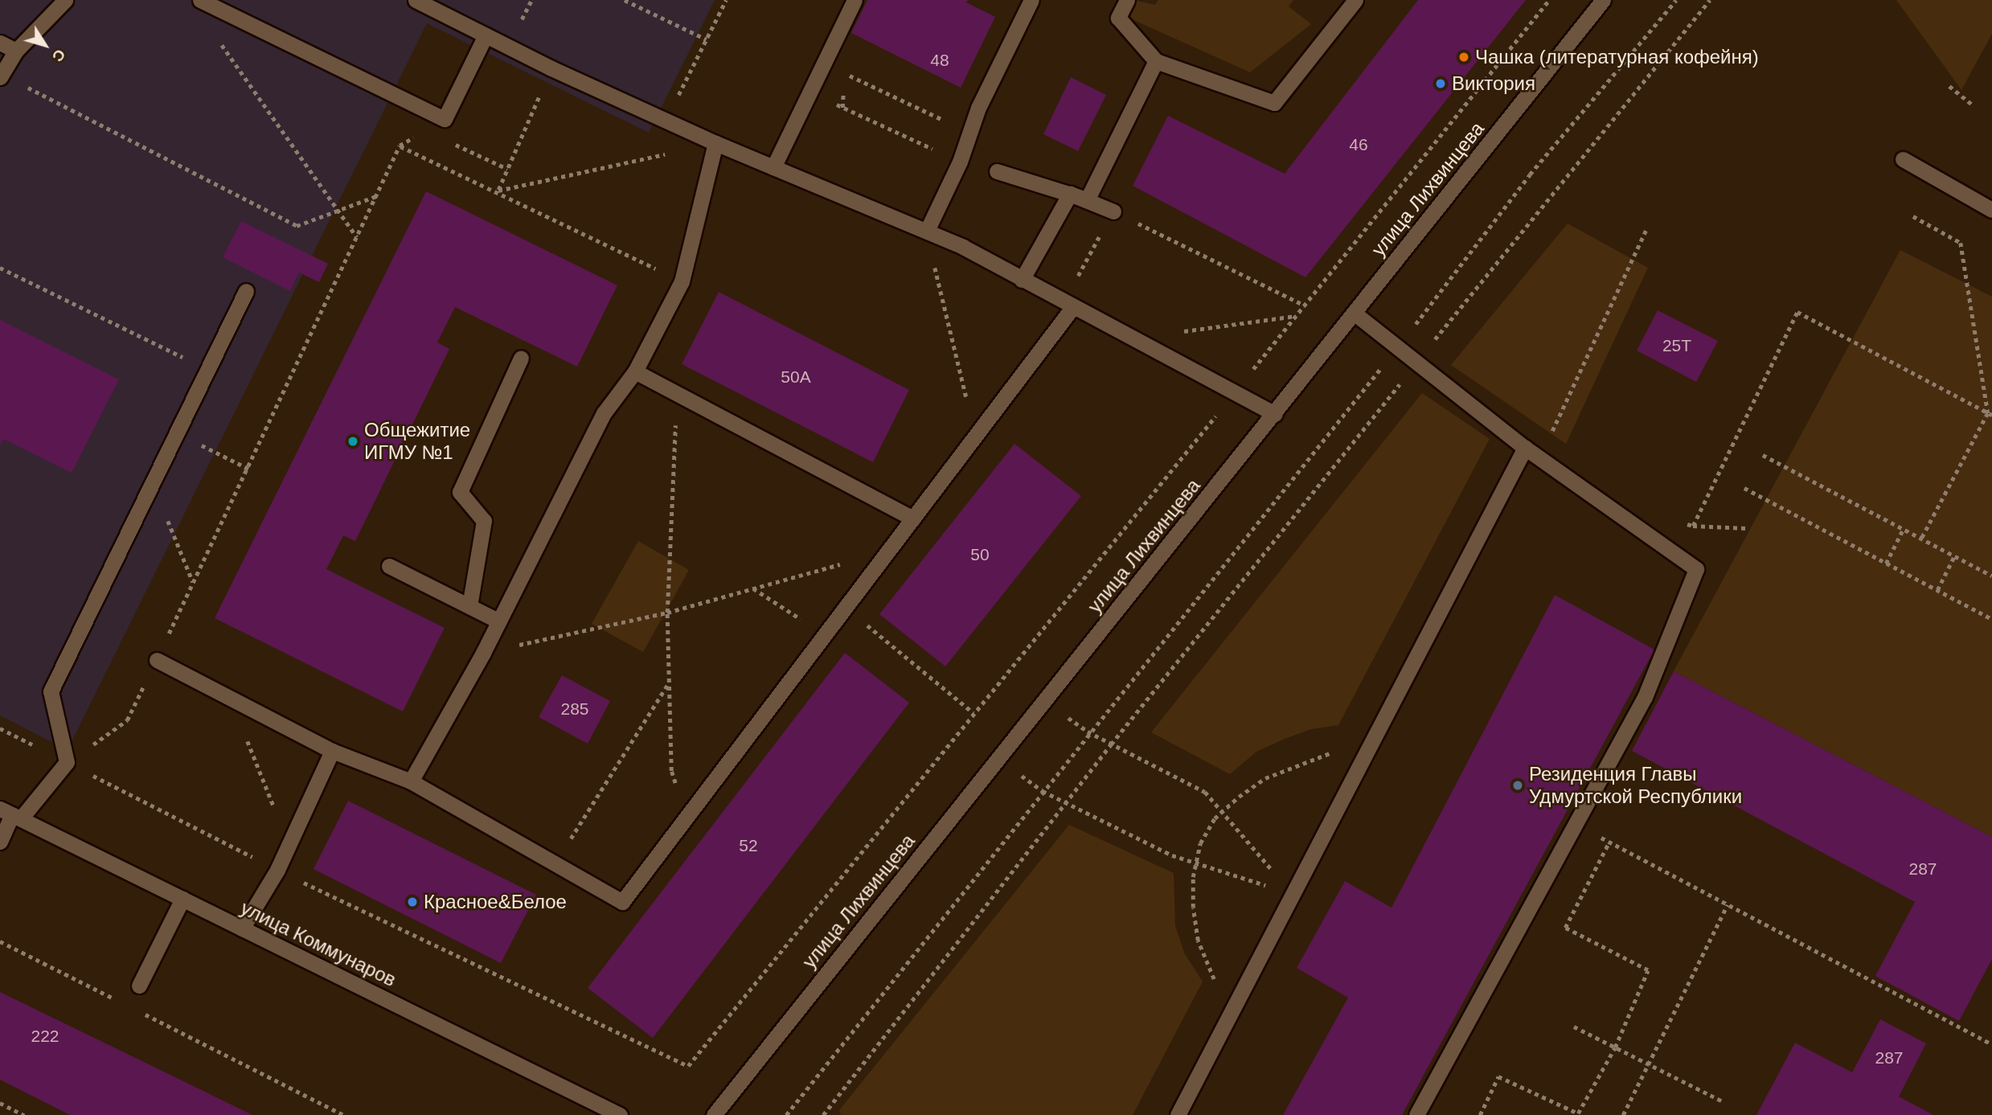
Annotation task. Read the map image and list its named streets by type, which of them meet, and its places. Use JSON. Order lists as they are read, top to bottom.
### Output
{
  "streets": {
    "street": ["улица Лихвинцева", "улица Коммунаров"]
  },
  "places": [
    "Чашка (литературная кофейня)",
    "Виктория",
    "Общежитие ИГМУ №1",
    "Резиденция Главы Удмуртской Республики",
    "Красное&Белое"
  ],
  "house_numbers": [
    "48",
    "46",
    "25Т",
    "50А",
    "50",
    "285",
    "52",
    "287",
    "222",
    "287"
  ],
  "north": "bottom right"
}
